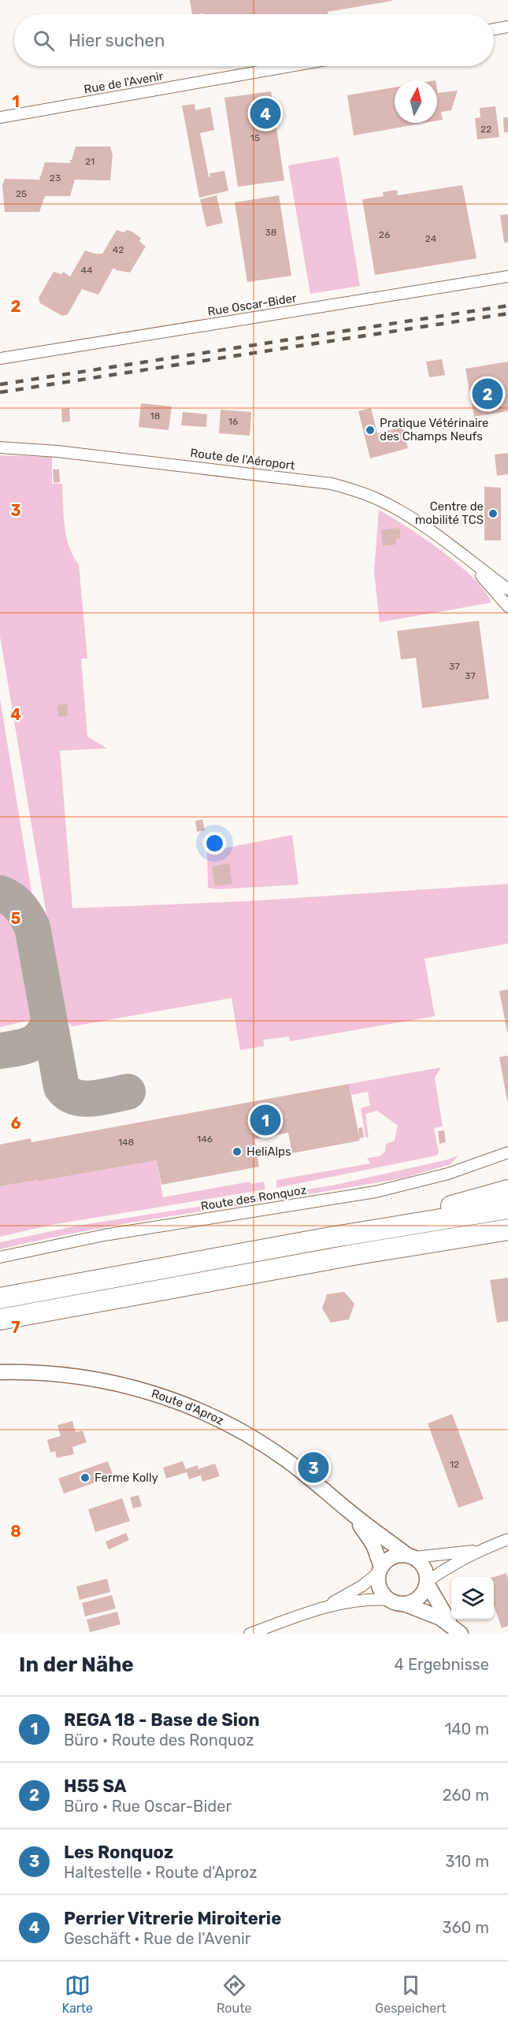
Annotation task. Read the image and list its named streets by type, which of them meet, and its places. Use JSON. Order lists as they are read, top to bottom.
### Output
{
  "streets": {
    "street": [
      "Rue de l'Avenir",
      "Rue Oscar-Bider",
      "Route de l'Aéroport",
      "Route des Ronquoz",
      "Route d'Aproz"
    ]
  },
  "places": [
    "Pratique Vétérinaire des Champs Neufs",
    "Centre de mobilité TCS",
    "HeliAlps",
    "Ferme Kolly"
  ],
  "house_numbers": [
    "22",
    "15",
    "21",
    "23",
    "25",
    "38",
    "26",
    "24",
    "42",
    "44",
    "18",
    "16",
    "37",
    "37",
    "146",
    "148",
    "12"
  ],
  "north": "top",
  "page": {
    "search": "Hier suchen",
    "pins": [
      "4",
      "2",
      "1",
      "3"
    ],
    "heading": ["In der Nähe", "4 Ergebnisse"],
    "list": [
      {
        "mark": "1",
        "name": "REGA 18 - Base de Sion",
        "note": "Büro · Route des Ronquoz",
        "value": "140 m"
      },
      {
        "mark": "2",
        "name": "H55 SA",
        "note": "Büro · Rue Oscar-Bider",
        "value": "260 m"
      },
      {
        "mark": "3",
        "name": "Les Ronquoz",
        "note": "Haltestelle · Route d'Aproz",
        "value": "310 m"
      },
      {
        "mark": "4",
        "name": "Perrier Vitrerie Miroiterie",
        "note": "Geschäft · Rue de l'Avenir",
        "value": "360 m"
      }
    ],
    "nav": ["Karte", "Route", "Gespeichert"]
  },
  "grid": {
    "rows": [
      "1",
      "2",
      "3",
      "4",
      "5",
      "6",
      "7",
      "8"
    ]
  }
}
